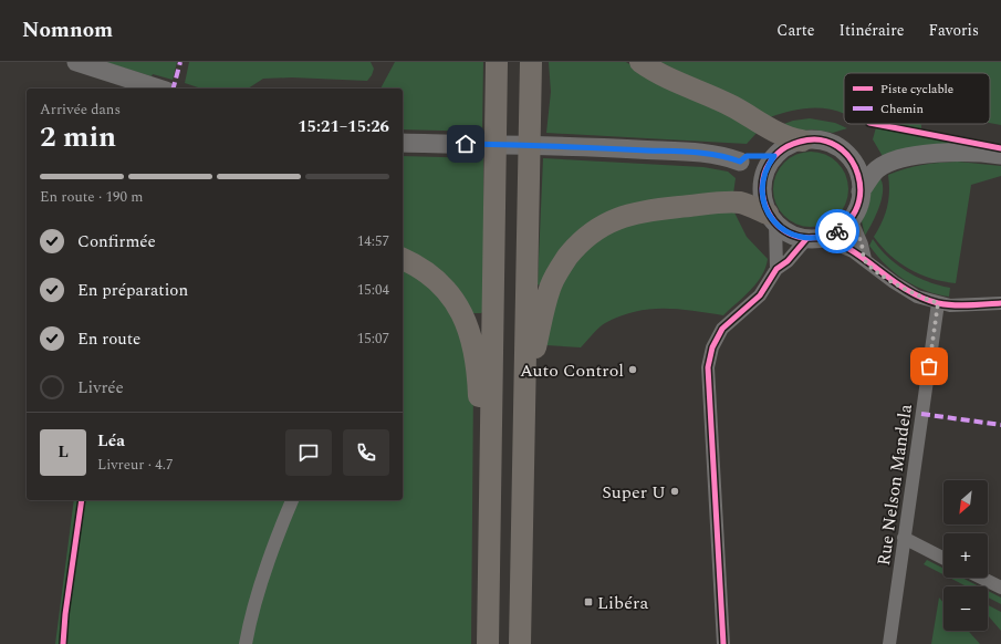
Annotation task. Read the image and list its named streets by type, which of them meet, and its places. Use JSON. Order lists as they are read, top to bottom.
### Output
{
  "streets": {
    "street": ["Rue Nelson Mandela"]
  },
  "places": {
    "other": ["Auto Control", "Super U"],
    "transit": ["Libéra"]
  },
  "legend": ["Piste cyclable", "Chemin"],
  "north": "bottom left",
  "page": {
    "header": "Nomnom",
    "nav": ["Carte", "Itinéraire", "Favoris"],
    "heading": ["2 min", "Arrivée dans", "15:21–15:26"],
    "panel": ["Léa", "Livreur · 4.7"],
    "bar": "En route · 190 m",
    "list": [
      ["Confirmée", "14:57"],
      ["En préparation", "15:04"],
      ["En route", "15:07"],
      "Livrée"
    ],
    "round": "L",
    "map_buttons": ["+", "−"]
  }
}
